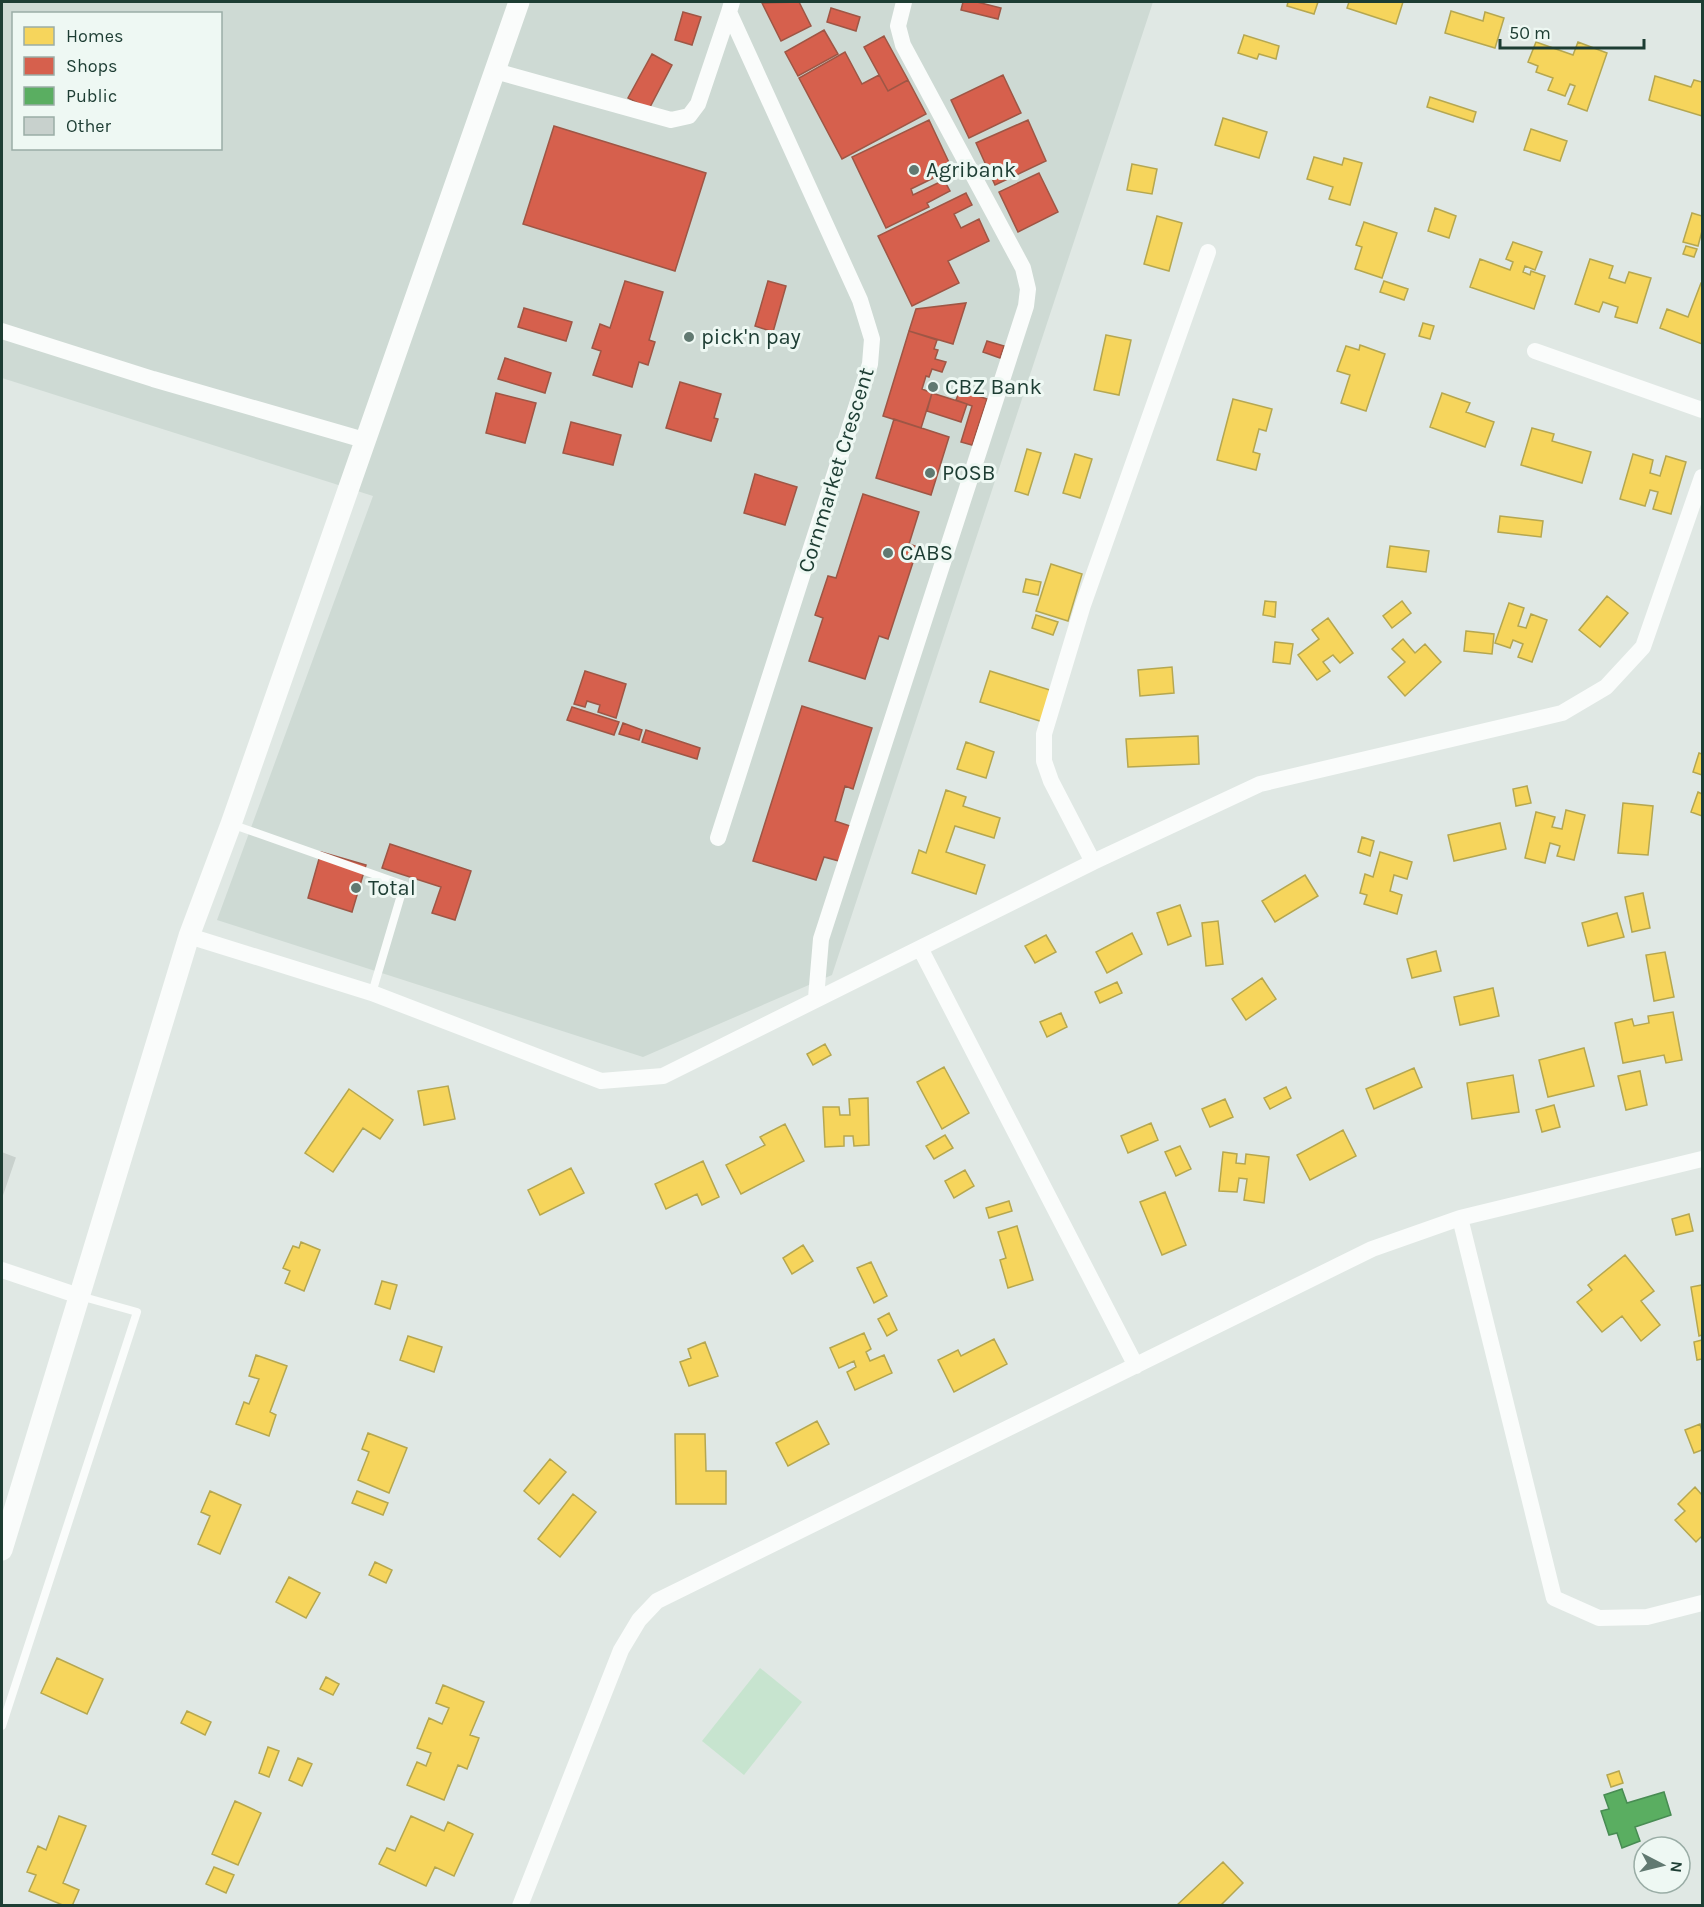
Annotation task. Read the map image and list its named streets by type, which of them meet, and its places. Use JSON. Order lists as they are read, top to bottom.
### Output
{
  "streets": {
    "street": ["Cornmarket Crescent"]
  },
  "places": [
    "Agribank",
    "pick'n pay",
    "CBZ Bank",
    "POSB",
    "CABS",
    "Total"
  ],
  "legend": [
    "Homes",
    "Shops",
    "Public",
    "Other"
  ],
  "scale_bar": "50 m",
  "north": "right"
}
